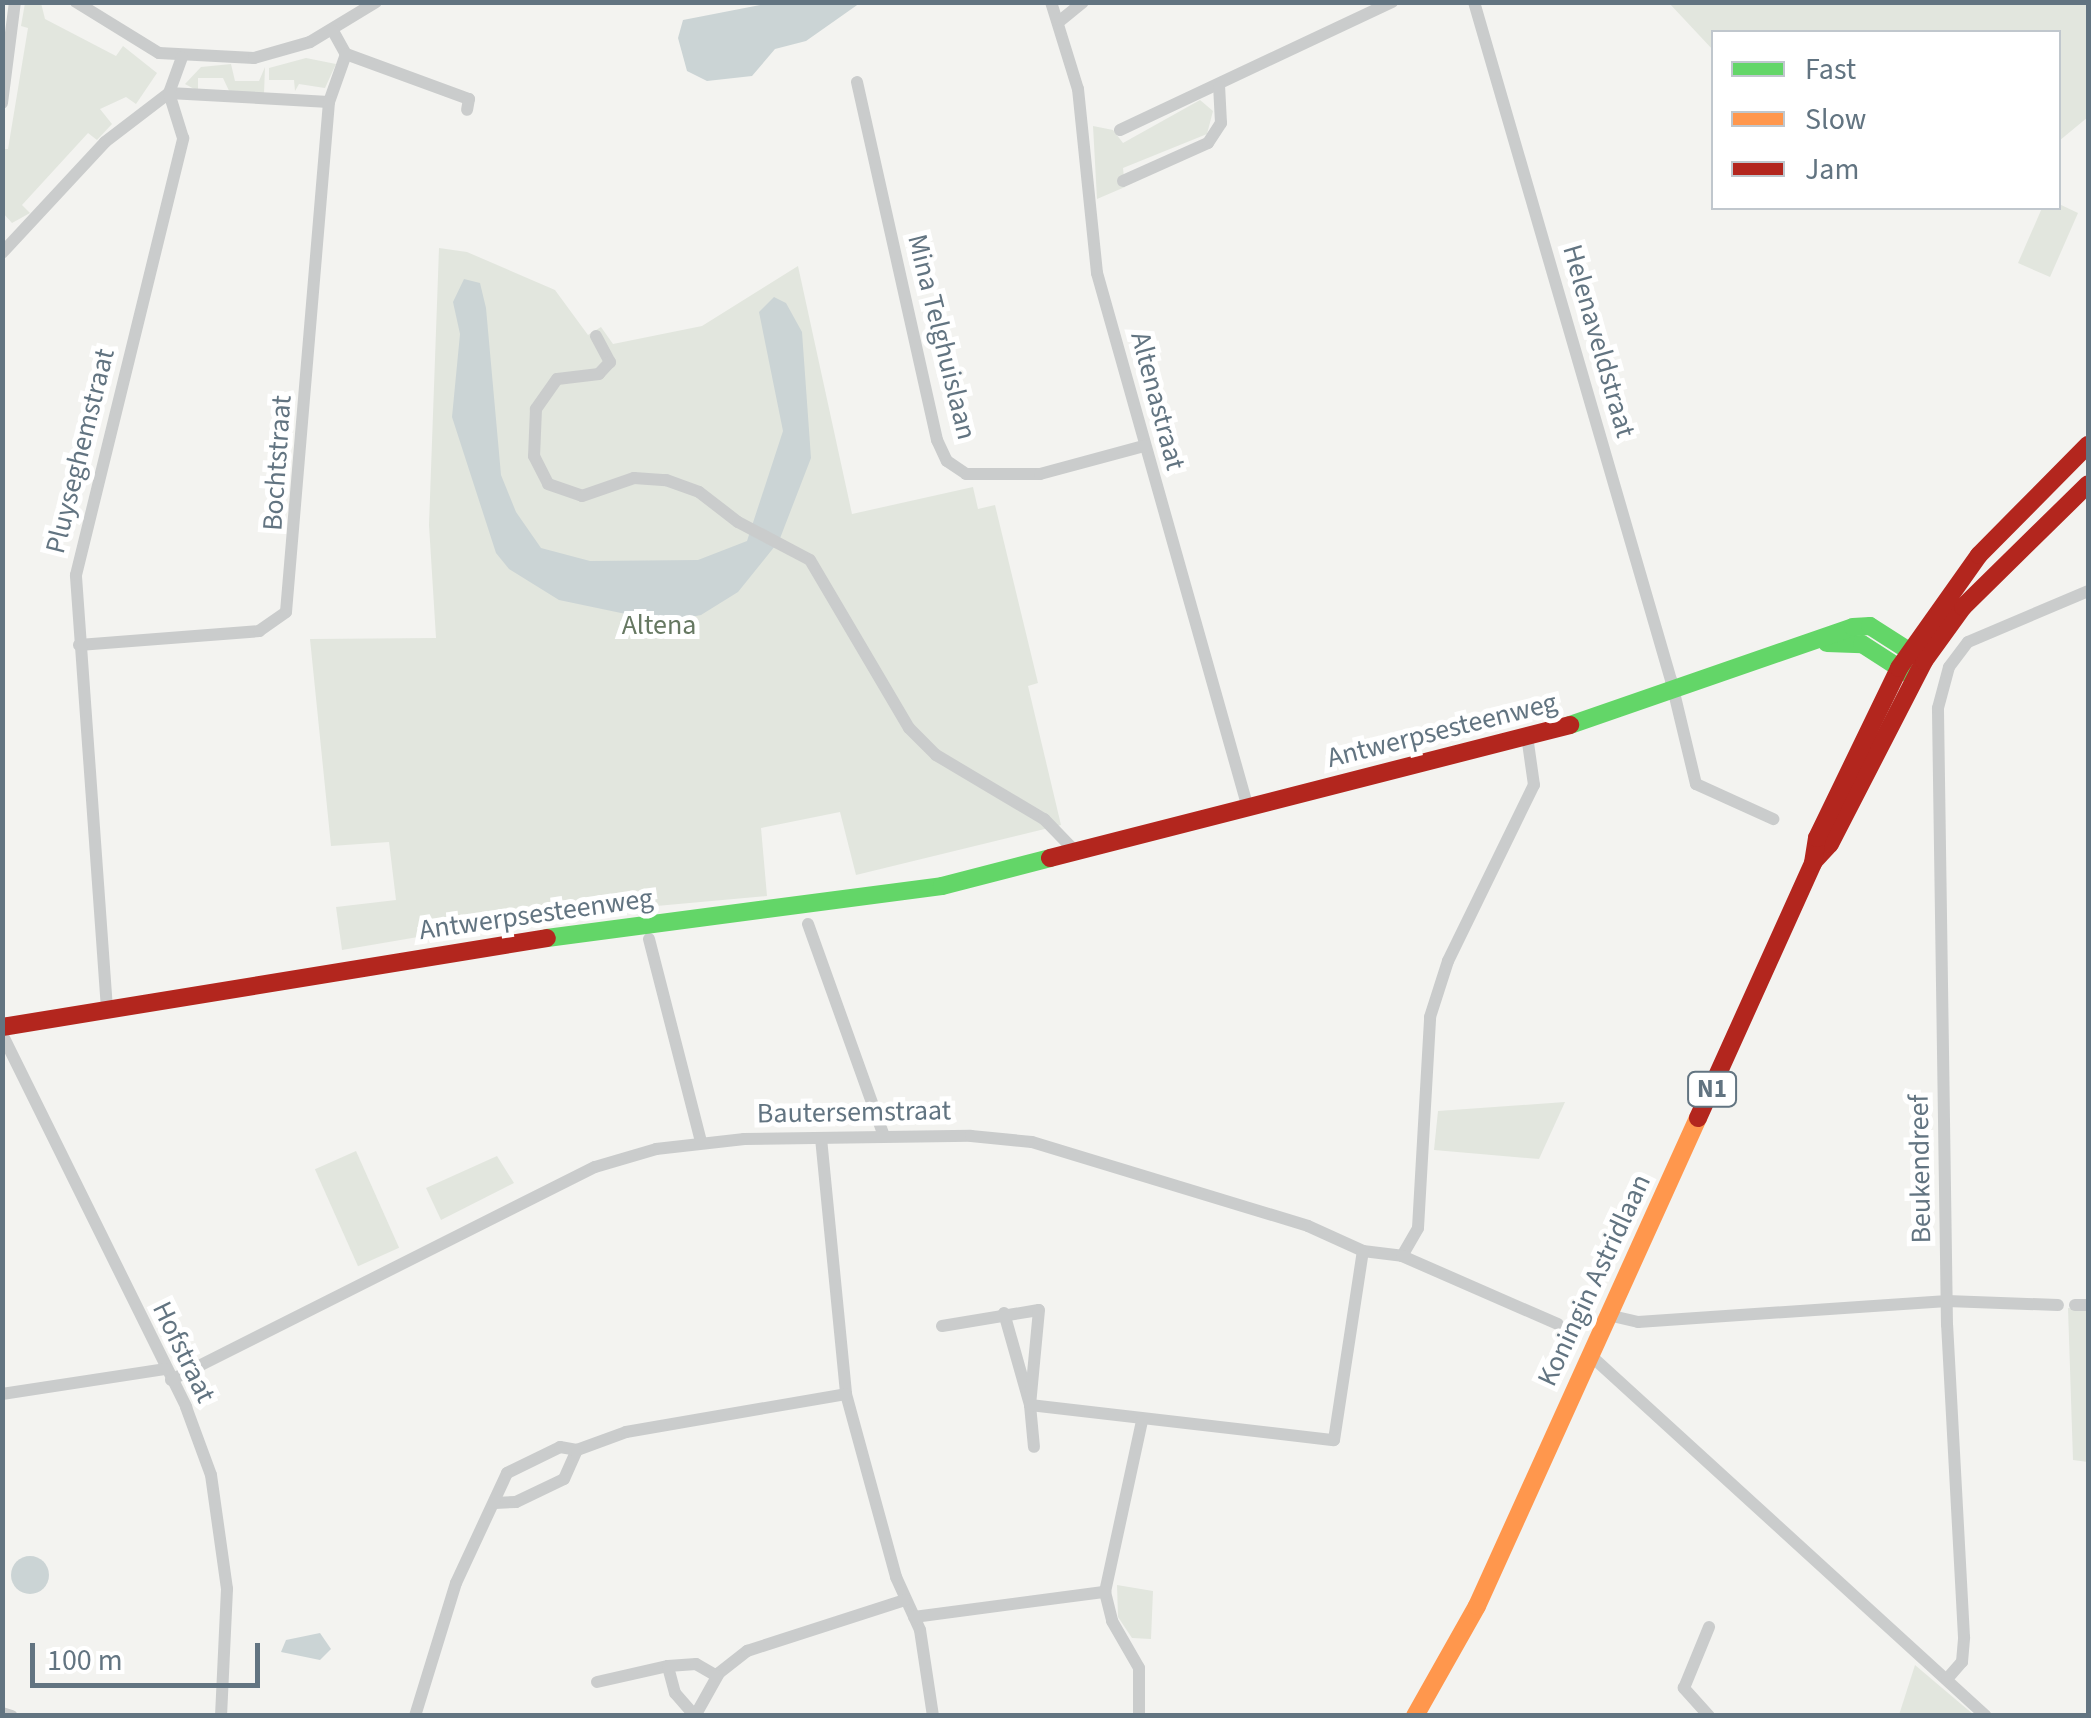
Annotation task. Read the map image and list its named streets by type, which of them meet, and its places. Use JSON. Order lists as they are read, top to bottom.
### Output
{
  "streets": {
    "street": [
      "Mina Telghuislaan",
      "Helenaveldstraat",
      "Altenastraat",
      "Pluyseghemstraat",
      "Bochtstraat",
      "Antwerpsesteenweg",
      "N1",
      "Bautersemstraat",
      "Beukendreef",
      "Koningin Astridlaan",
      "Hofstraat"
    ]
  },
  "crossings": [
    ["Mina Telghuislaan", "Altenastraat"],
    ["Helenaveldstraat", "Antwerpsesteenweg"],
    ["Altenastraat", "Antwerpsesteenweg"],
    ["Pluyseghemstraat", "Bochtstraat"],
    ["Pluyseghemstraat", "Antwerpsesteenweg"],
    ["Antwerpsesteenweg", "N1"],
    ["Antwerpsesteenweg", "Koningin Astridlaan"],
    ["Antwerpsesteenweg", "Hofstraat"],
    ["N1", "Koningin Astridlaan"],
    ["Bautersemstraat", "Hofstraat"]
  ],
  "parks": ["Altena"],
  "legend": ["Fast", "Slow", "Jam"],
  "scale_bar": "100 m"
}
